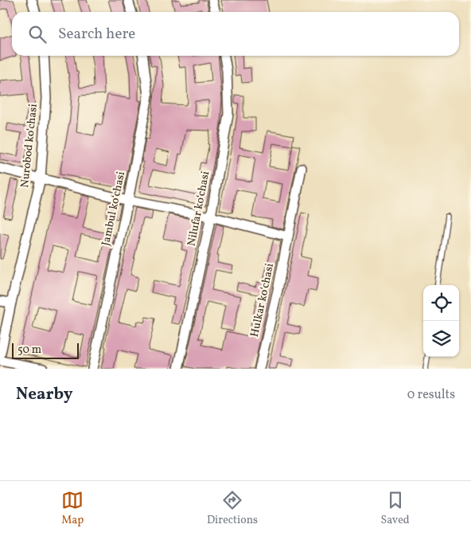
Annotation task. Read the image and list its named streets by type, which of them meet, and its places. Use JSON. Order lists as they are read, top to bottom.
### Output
{
  "streets": {
    "street": [
      "Nurobod koʻchasi",
      "Jambul koʻchasi",
      "Nilufar koʻchasi",
      "Hulkar koʻchasi"
    ]
  },
  "scale_bar": "50 m",
  "page": {
    "search": "Search here",
    "scale": "50 m",
    "heading": ["Nearby", "0 results"],
    "nav": ["Map", "Directions", "Saved"]
  }
}
